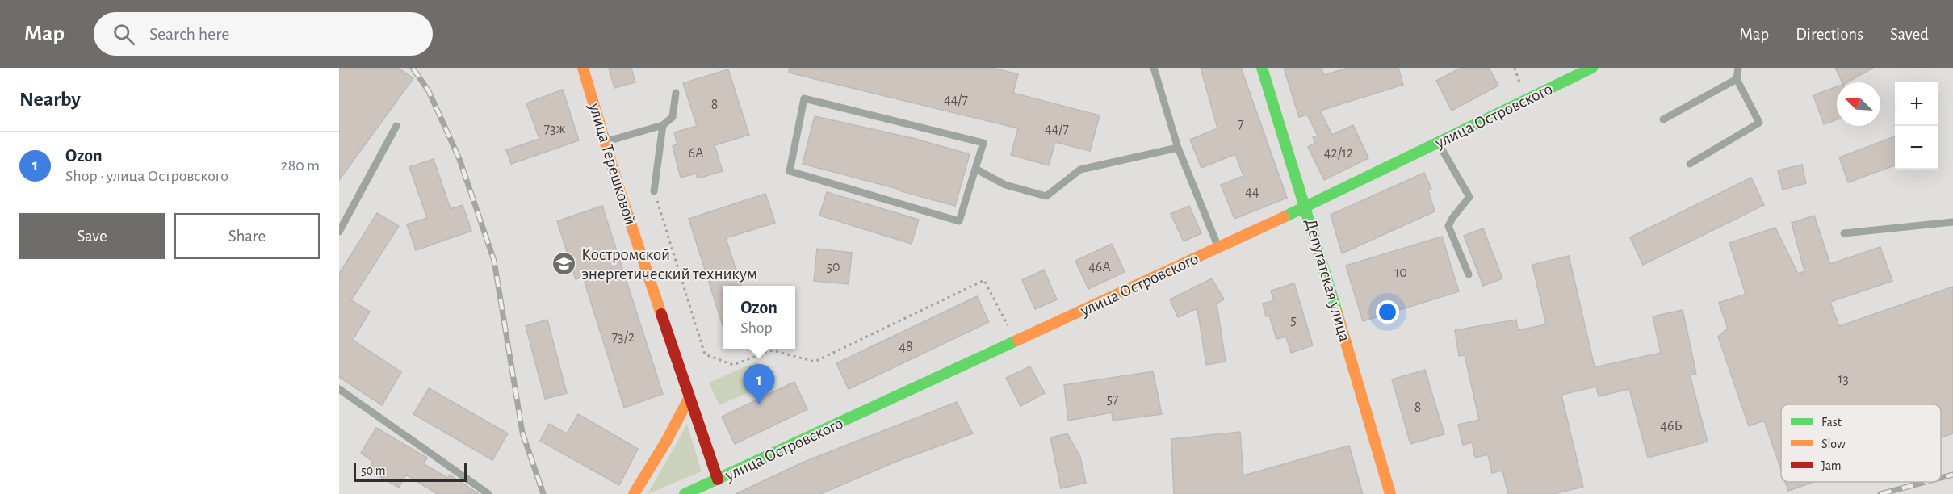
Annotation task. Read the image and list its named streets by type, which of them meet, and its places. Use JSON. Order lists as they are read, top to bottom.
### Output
{
  "streets": {
    "main road": ["улица Островского", "улица Терешковой", "Депутатская улица"]
  },
  "crossings": [
    ["улица Островского", "улица Терешковой"],
    ["улица Островского", "Депутатская улица"]
  ],
  "places": {
    "school or university": ["Костромской энергетический техникум"]
  },
  "house_numbers": [
    "44/7",
    "8",
    "7",
    "73ж",
    "44/7",
    "6А",
    "42/12",
    "44",
    "50",
    "46А",
    "10",
    "5",
    "73/2",
    "48",
    "13",
    "57",
    "8",
    "46Б"
  ],
  "legend": ["Fast", "Slow", "Jam"],
  "scale_bar": "50 m",
  "north": "top left",
  "page": {
    "header": "Map",
    "search": "Search here",
    "nav": ["Map", "Directions", "Saved"],
    "heading": "Nearby",
    "map_buttons": ["+", "−"],
    "list": [
      {
        "mark": "1",
        "name": "Ozon",
        "note": "Shop · улица Островского",
        "value": "280 m"
      }
    ],
    "buttons": ["Save", "Share"],
    "popup": ["Ozon", "Shop"],
    "pins": "1",
    "scale": "50 m"
  }
}
